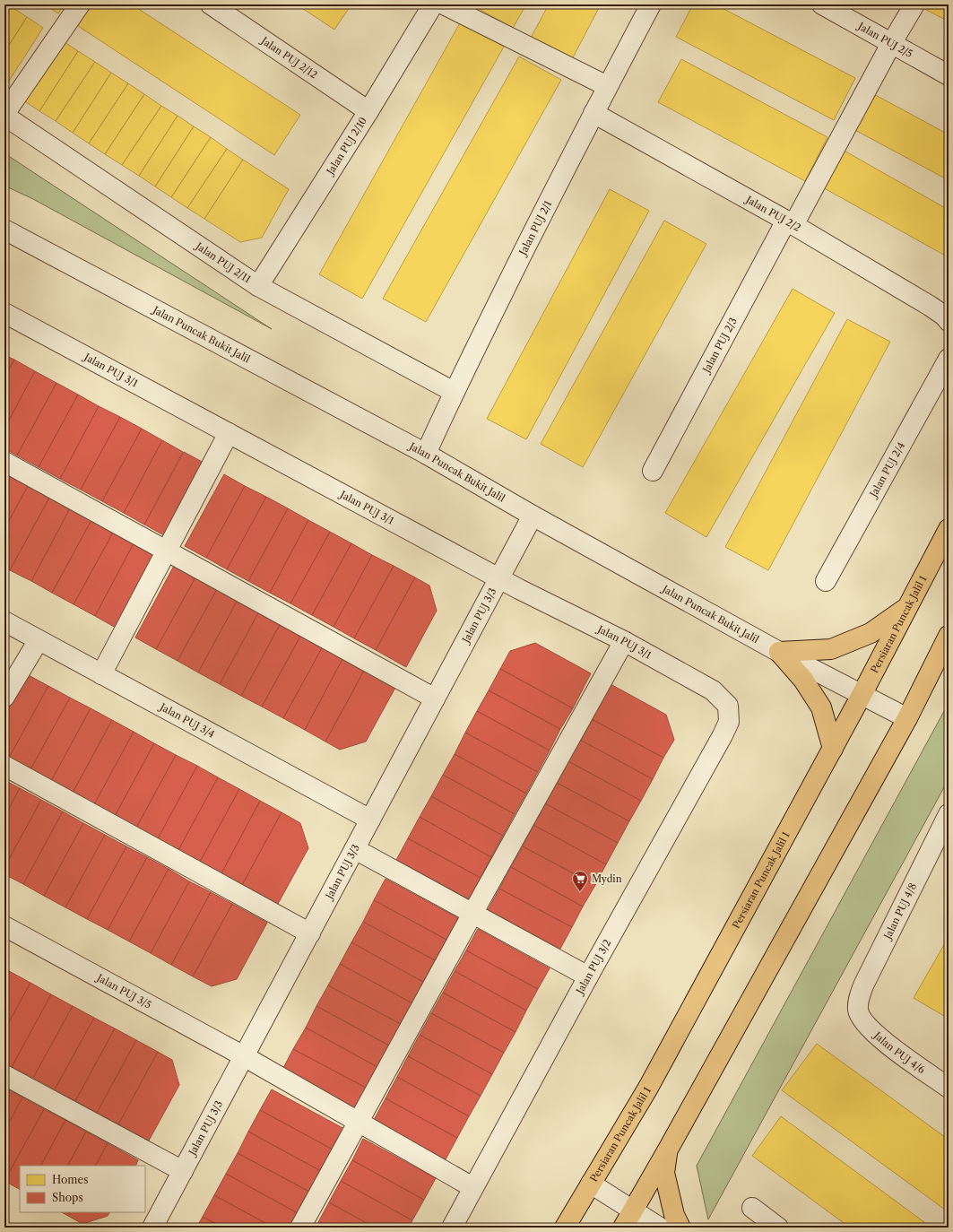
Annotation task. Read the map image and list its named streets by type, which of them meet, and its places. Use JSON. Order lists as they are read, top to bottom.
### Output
{
  "streets": {
    "main road": ["Persiaran Puncak Jalil 1"],
    "street": [
      "Jalan PUJ 2/5",
      "Jalan PUJ 2/12",
      "Jalan PUJ 2/10",
      "Jalan PUJ 2/2",
      "Jalan PUJ 2/1",
      "Jalan PUJ 2/11",
      "Jalan Puncak Bukit Jalil",
      "Jalan PUJ 2/3",
      "Jalan PUJ 3/1",
      "Jalan PUJ 2/4",
      "Jalan PUJ 3/3",
      "Jalan PUJ 3/4",
      "Jalan PUJ 4/8",
      "Jalan PUJ 3/2",
      "Jalan PUJ 3/5",
      "Jalan PUJ 4/6"
    ]
  },
  "crossings": [
    ["Jalan PUJ 2/5", "Jalan PUJ 2/3"],
    ["Jalan PUJ 2/12", "Jalan PUJ 2/10"],
    ["Jalan PUJ 2/10", "Jalan PUJ 2/11"],
    ["Jalan PUJ 2/2", "Jalan PUJ 2/1"],
    ["Jalan PUJ 2/2", "Jalan PUJ 2/3"],
    ["Jalan PUJ 2/1", "Jalan PUJ 2/11"],
    ["Jalan PUJ 2/1", "Jalan Puncak Bukit Jalil"],
    ["Jalan Puncak Bukit Jalil", "Jalan PUJ 3/3"],
    ["Jalan Puncak Bukit Jalil", "Persiaran Puncak Jalil 1"],
    ["Jalan PUJ 3/1", "Jalan PUJ 3/3"],
    ["Jalan PUJ 3/1", "Jalan PUJ 3/2"],
    ["Jalan PUJ 3/3", "Jalan PUJ 3/4"],
    ["Jalan PUJ 3/3", "Jalan PUJ 3/5"],
    ["Jalan PUJ 4/8", "Jalan PUJ 4/6"],
    ["Jalan PUJ 3/2", "Jalan PUJ 3/5"]
  ],
  "places": {
    "supermarket": ["Mydin"]
  },
  "legend": ["Homes", "Shops"]
}
